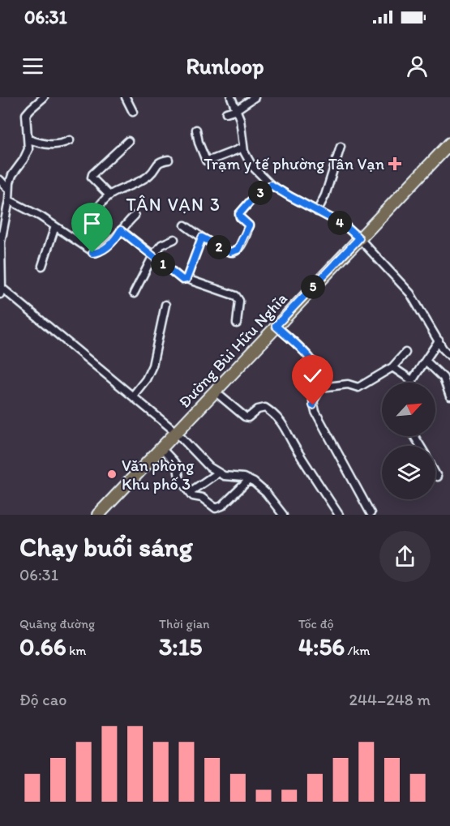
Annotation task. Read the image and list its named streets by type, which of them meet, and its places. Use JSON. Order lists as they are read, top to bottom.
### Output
{
  "streets": {
    "main road": ["Đường Bùi Hữu Nghĩa"]
  },
  "districts": ["TÂN VẠN 3"],
  "places": {
    "health": ["Trạm y tế phường Tân Vạn"],
    "other": ["Văn phòng Khu phố 3"]
  },
  "north": "top right",
  "page": {
    "status": "06:31",
    "header": "Runloop",
    "pins": [
      "3",
      "4",
      "2",
      "1",
      "5"
    ],
    "heading": ["Chạy buổi sáng", "06:31"],
    "stats": [
      ["Quãng đường", "0.66 km"],
      ["Thời gian", "3:15"],
      ["Tốc độ", "4:56 /km"]
    ],
    "chart": ["Độ cao", "244–248 m"]
  }
}
